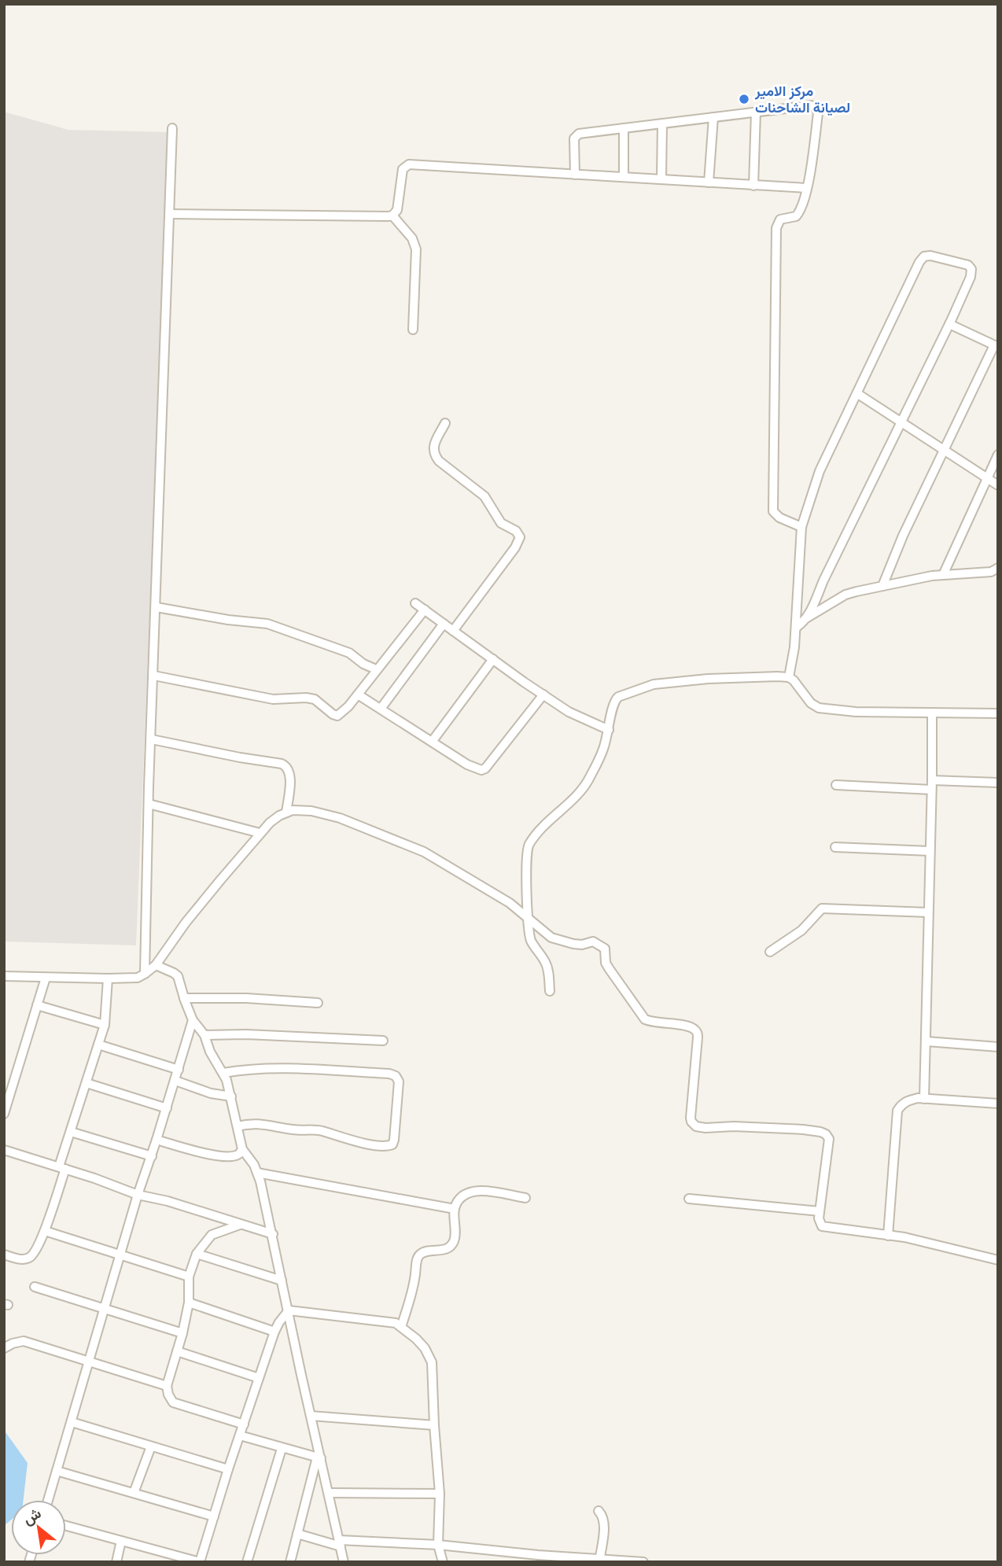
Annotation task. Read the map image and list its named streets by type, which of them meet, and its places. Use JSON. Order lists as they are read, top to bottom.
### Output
{
  "places": ["مركز الامير لصيانة الشاحنات"],
  "north": "top left"
}
